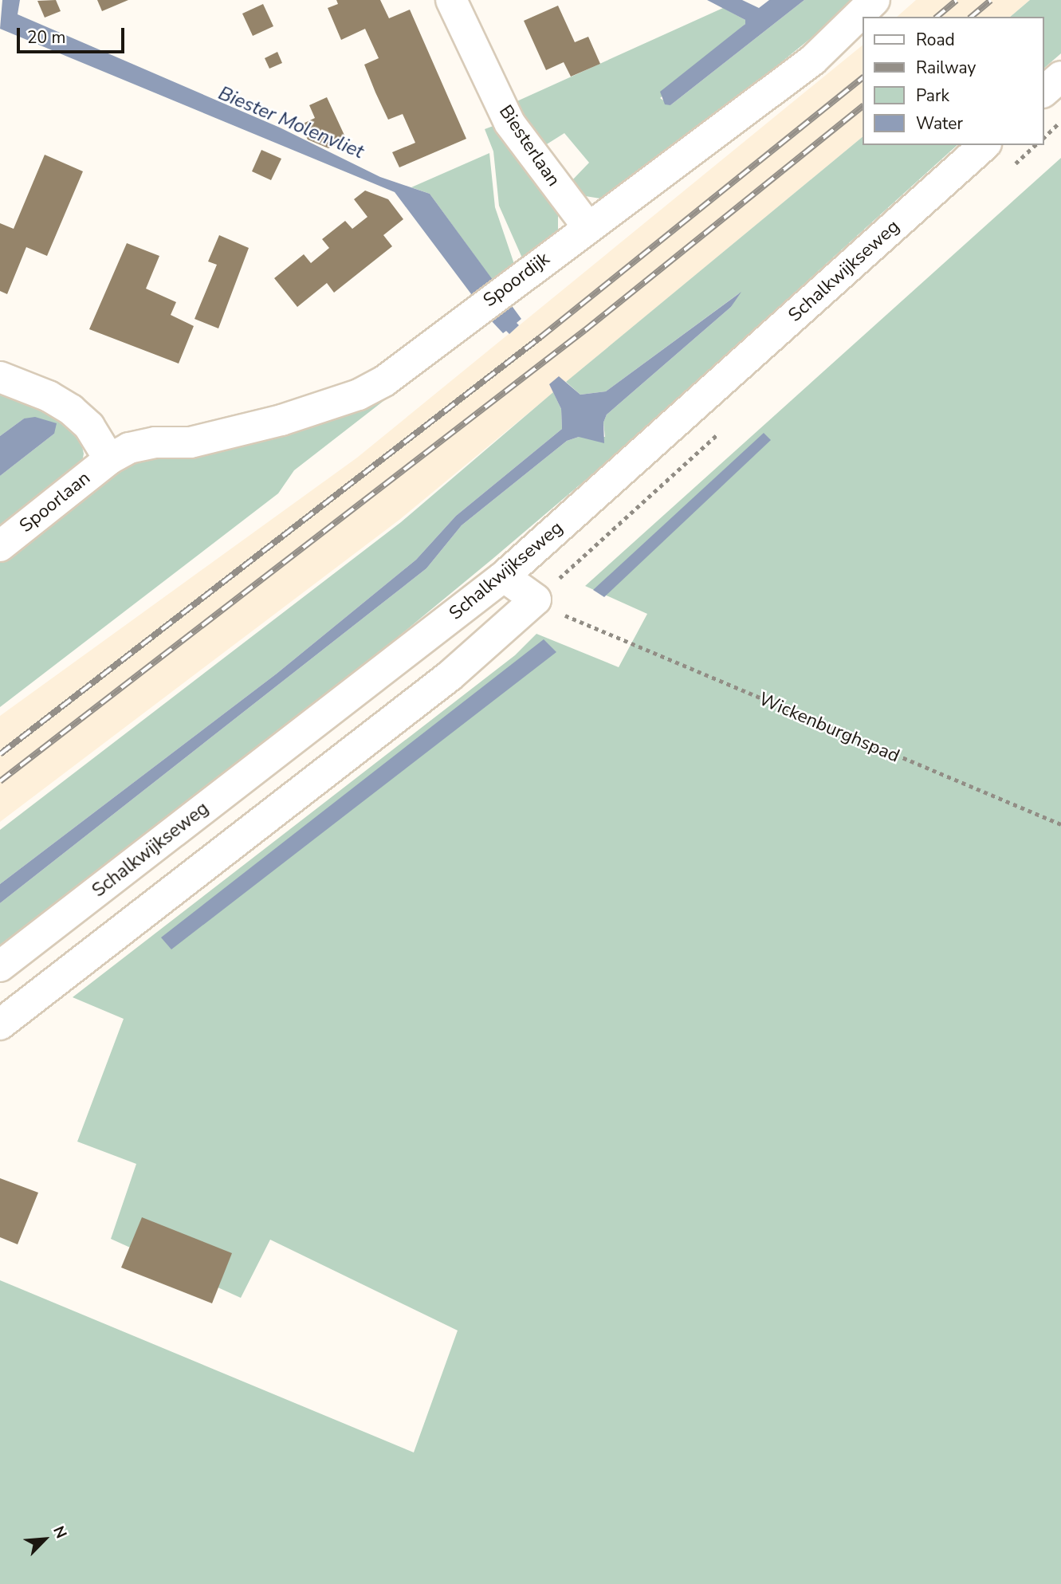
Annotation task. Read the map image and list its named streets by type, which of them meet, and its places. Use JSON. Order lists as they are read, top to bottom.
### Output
{
  "streets": {
    "street": [
      "Biesterlaan",
      "Schalkwijkseweg",
      "Spoordijk",
      "Spoorlaan"
    ],
    "path": ["Wickenburghspad"]
  },
  "crossings": [
    ["Biesterlaan", "Spoordijk"],
    ["Spoordijk", "Spoorlaan"]
  ],
  "water": ["Biester Molenvliet"],
  "legend": [
    "Road",
    "Railway",
    "Park",
    "Water"
  ],
  "scale_bar": "20 m",
  "north": "top right"
}
